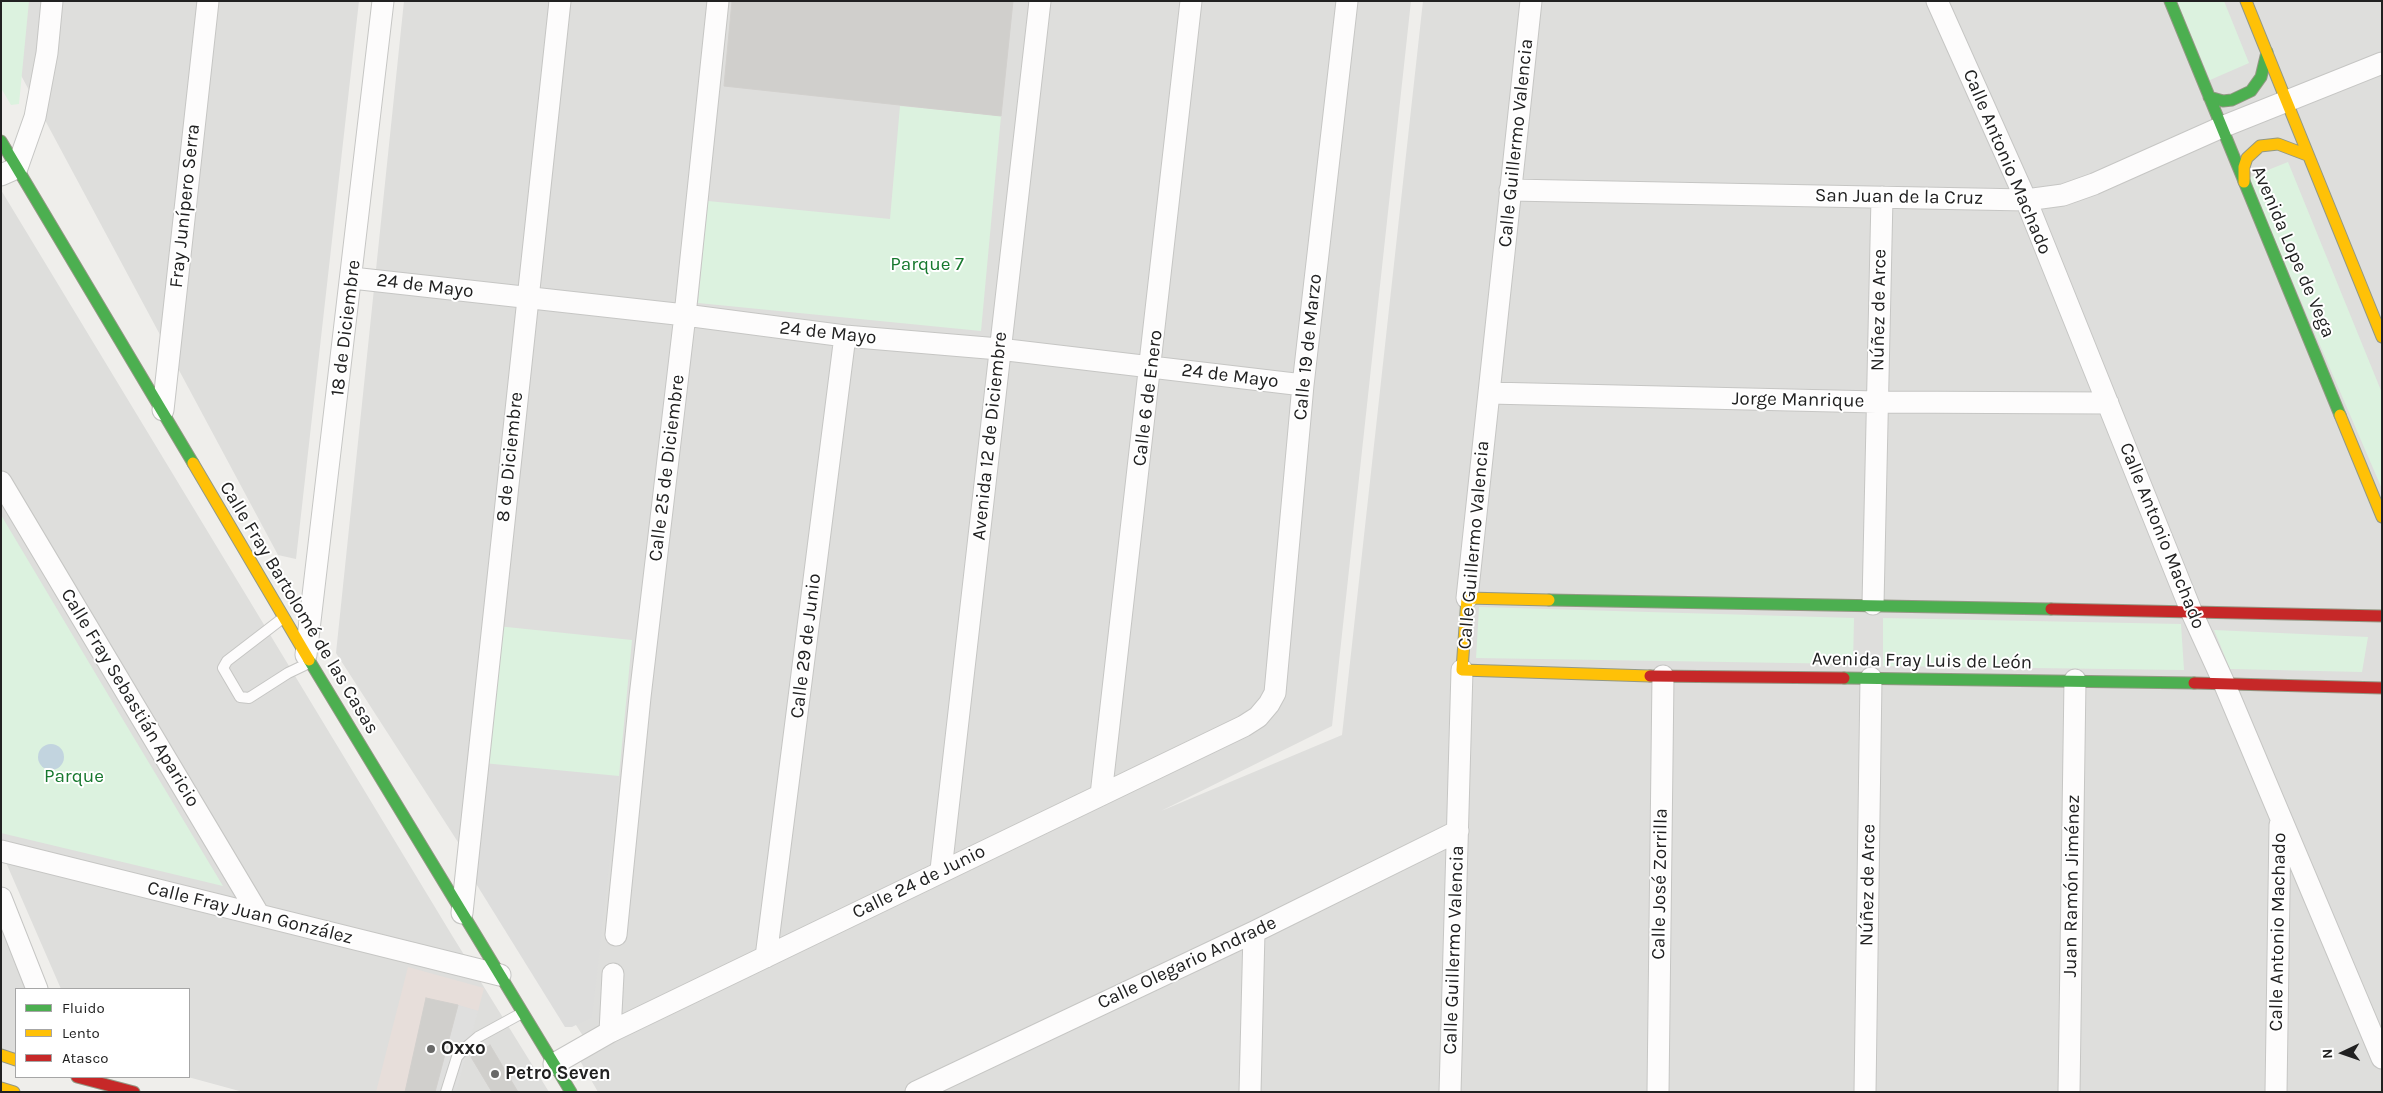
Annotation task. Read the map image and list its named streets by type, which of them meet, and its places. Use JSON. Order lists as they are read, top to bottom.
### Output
{
  "streets": {
    "main road": [
      "Calle Guillermo Valencia",
      "Avenida Lope de Vega",
      "Calle Fray Bartolomé de las Casas",
      "Avenida Fray Luis de León"
    ],
    "street": [
      "Calle Antonio Machado",
      "San Juan de la Cruz",
      "Fray Junípero Serra",
      "24 de Mayo",
      "Núñez de Arce",
      "18 de Diciembre",
      "Calle 19 de Marzo",
      "Calle 6 de Enero",
      "Jorge Manrique",
      "Avenida 12 de Diciembre",
      "8 de Diciembre",
      "Calle 25 de Diciembre",
      "Calle 29 de Junio",
      "Calle Fray Sebastián Aparicio",
      "Calle 24 de Junio",
      "Calle José Zorrilla",
      "Juan Ramón Jiménez",
      "Calle Fray Juan González",
      "Calle Olegario Andrade"
    ]
  },
  "crossings": [
    ["Calle Guillermo Valencia", "San Juan de la Cruz"],
    ["Calle Guillermo Valencia", "Jorge Manrique"],
    ["Calle Guillermo Valencia", "Avenida Fray Luis de León"],
    ["Calle Guillermo Valencia", "Calle Olegario Andrade"],
    ["Calle Antonio Machado", "San Juan de la Cruz"],
    ["Calle Antonio Machado", "Jorge Manrique"],
    ["Calle Antonio Machado", "Avenida Fray Luis de León"],
    ["San Juan de la Cruz", "Avenida Lope de Vega"],
    ["San Juan de la Cruz", "Núñez de Arce"],
    ["Fray Junípero Serra", "Calle Fray Bartolomé de las Casas"],
    ["24 de Mayo", "18 de Diciembre"],
    ["24 de Mayo", "Calle 19 de Marzo"],
    ["24 de Mayo", "Calle 6 de Enero"],
    ["24 de Mayo", "Avenida 12 de Diciembre"],
    ["24 de Mayo", "8 de Diciembre"],
    ["24 de Mayo", "Calle 25 de Diciembre"],
    ["24 de Mayo", "Calle 29 de Junio"],
    ["Núñez de Arce", "Jorge Manrique"],
    ["Núñez de Arce", "Avenida Fray Luis de León"],
    ["18 de Diciembre", "Calle Fray Bartolomé de las Casas"],
    ["Calle 19 de Marzo", "Calle 24 de Junio"],
    ["Calle 6 de Enero", "Calle 24 de Junio"],
    ["Avenida 12 de Diciembre", "Calle 24 de Junio"],
    ["8 de Diciembre", "Calle Fray Bartolomé de las Casas"],
    ["Calle Fray Bartolomé de las Casas", "Calle 24 de Junio"],
    ["Calle Fray Bartolomé de las Casas", "Calle Fray Juan González"],
    ["Calle 29 de Junio", "Calle 24 de Junio"],
    ["Avenida Fray Luis de León", "Calle José Zorrilla"],
    ["Avenida Fray Luis de León", "Juan Ramón Jiménez"],
    ["Calle Fray Sebastián Aparicio", "Calle Fray Juan González"]
  ],
  "parks": ["Parque 7", "Parque"],
  "places": ["Oxxo", "Petro Seven"],
  "legend": ["Fluido", "Lento", "Atasco"],
  "north": "left"
}
